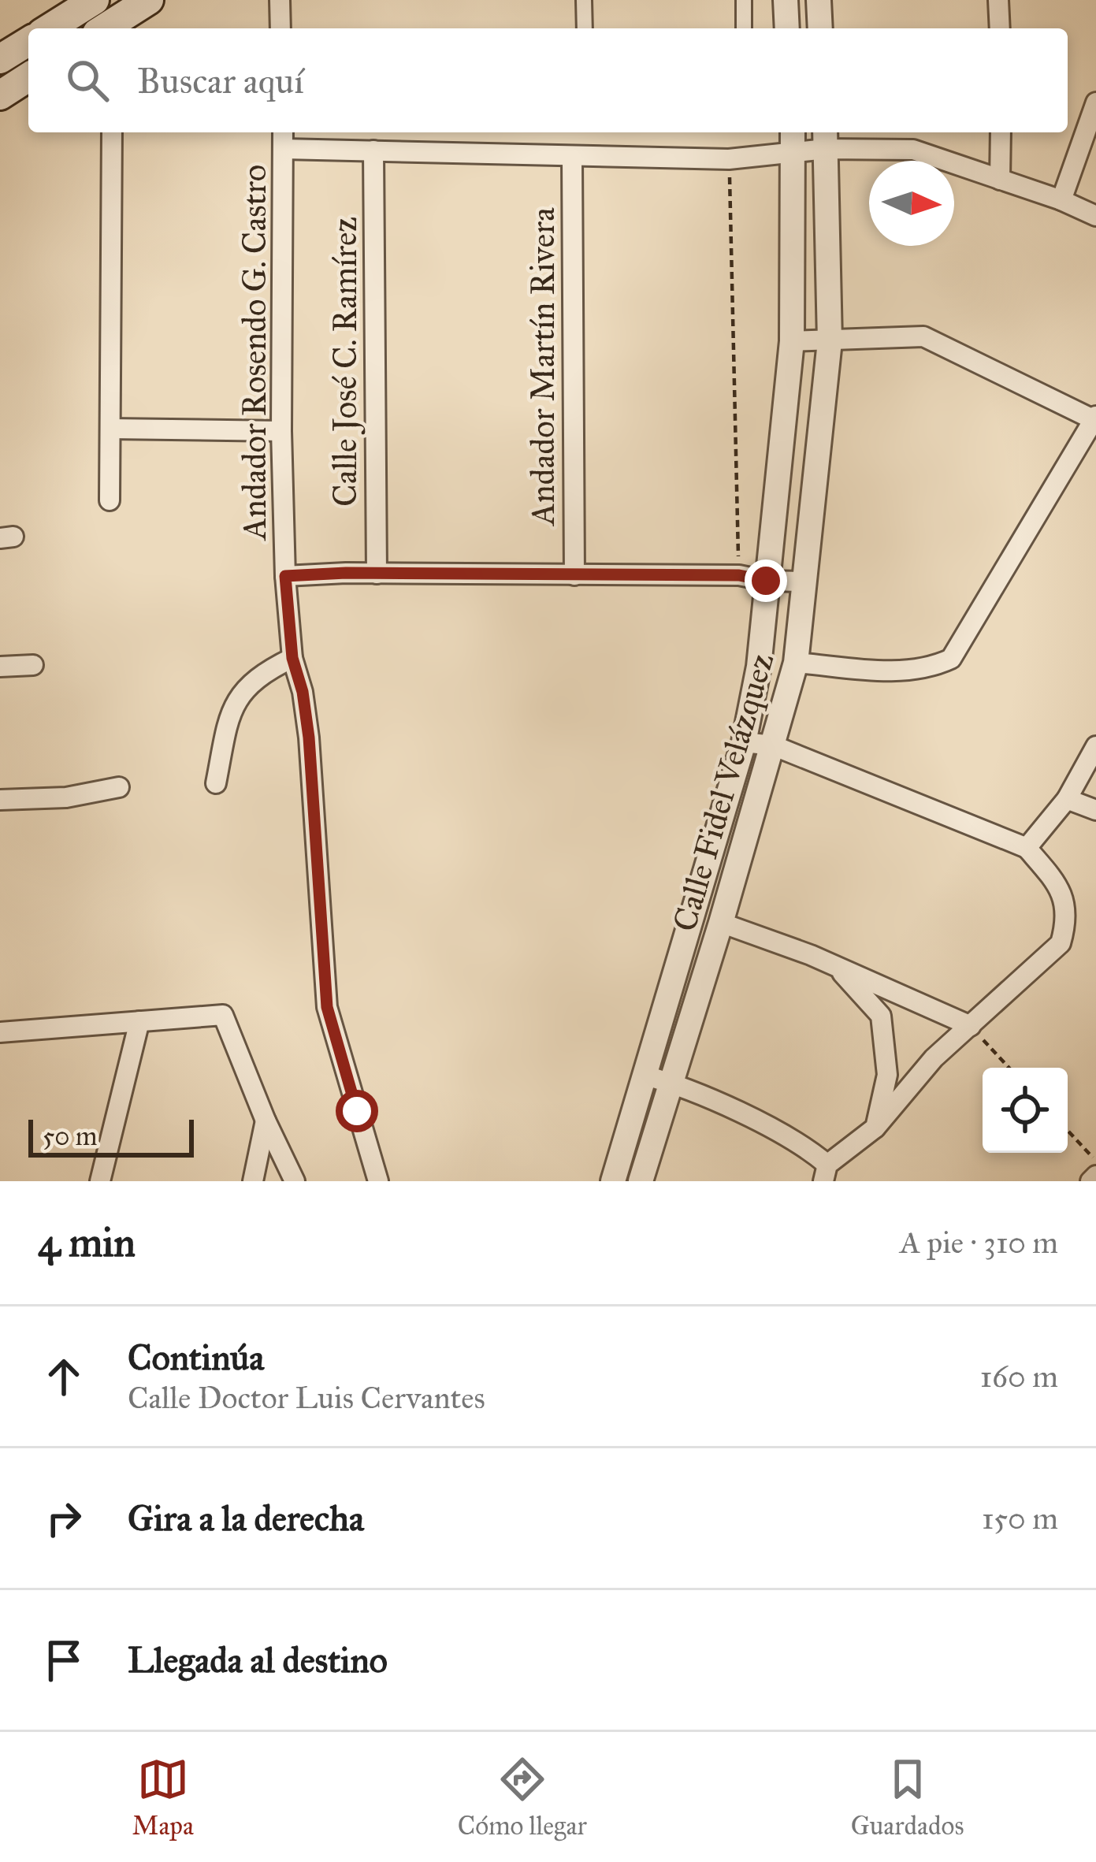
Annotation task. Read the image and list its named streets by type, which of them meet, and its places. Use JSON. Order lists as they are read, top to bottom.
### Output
{
  "streets": {
    "street": [
      "Andador Rosendo G. Castro",
      "Calle José C. Ramírez",
      "Andador Martín Rivera",
      "Calle Fidel Velázquez"
    ]
  },
  "scale_bar": "50 m",
  "north": "right",
  "page": {
    "search": "Buscar aquí",
    "scale": "50 m",
    "heading": ["4 min", "A pie · 310 m"],
    "list": [
      ["Continúa", "Calle Doctor Luis Cervantes", "160 m"],
      ["Gira a la derecha", "150 m"],
      "Llegada al destino"
    ],
    "nav": ["Mapa", "Cómo llegar", "Guardados"]
  }
}
